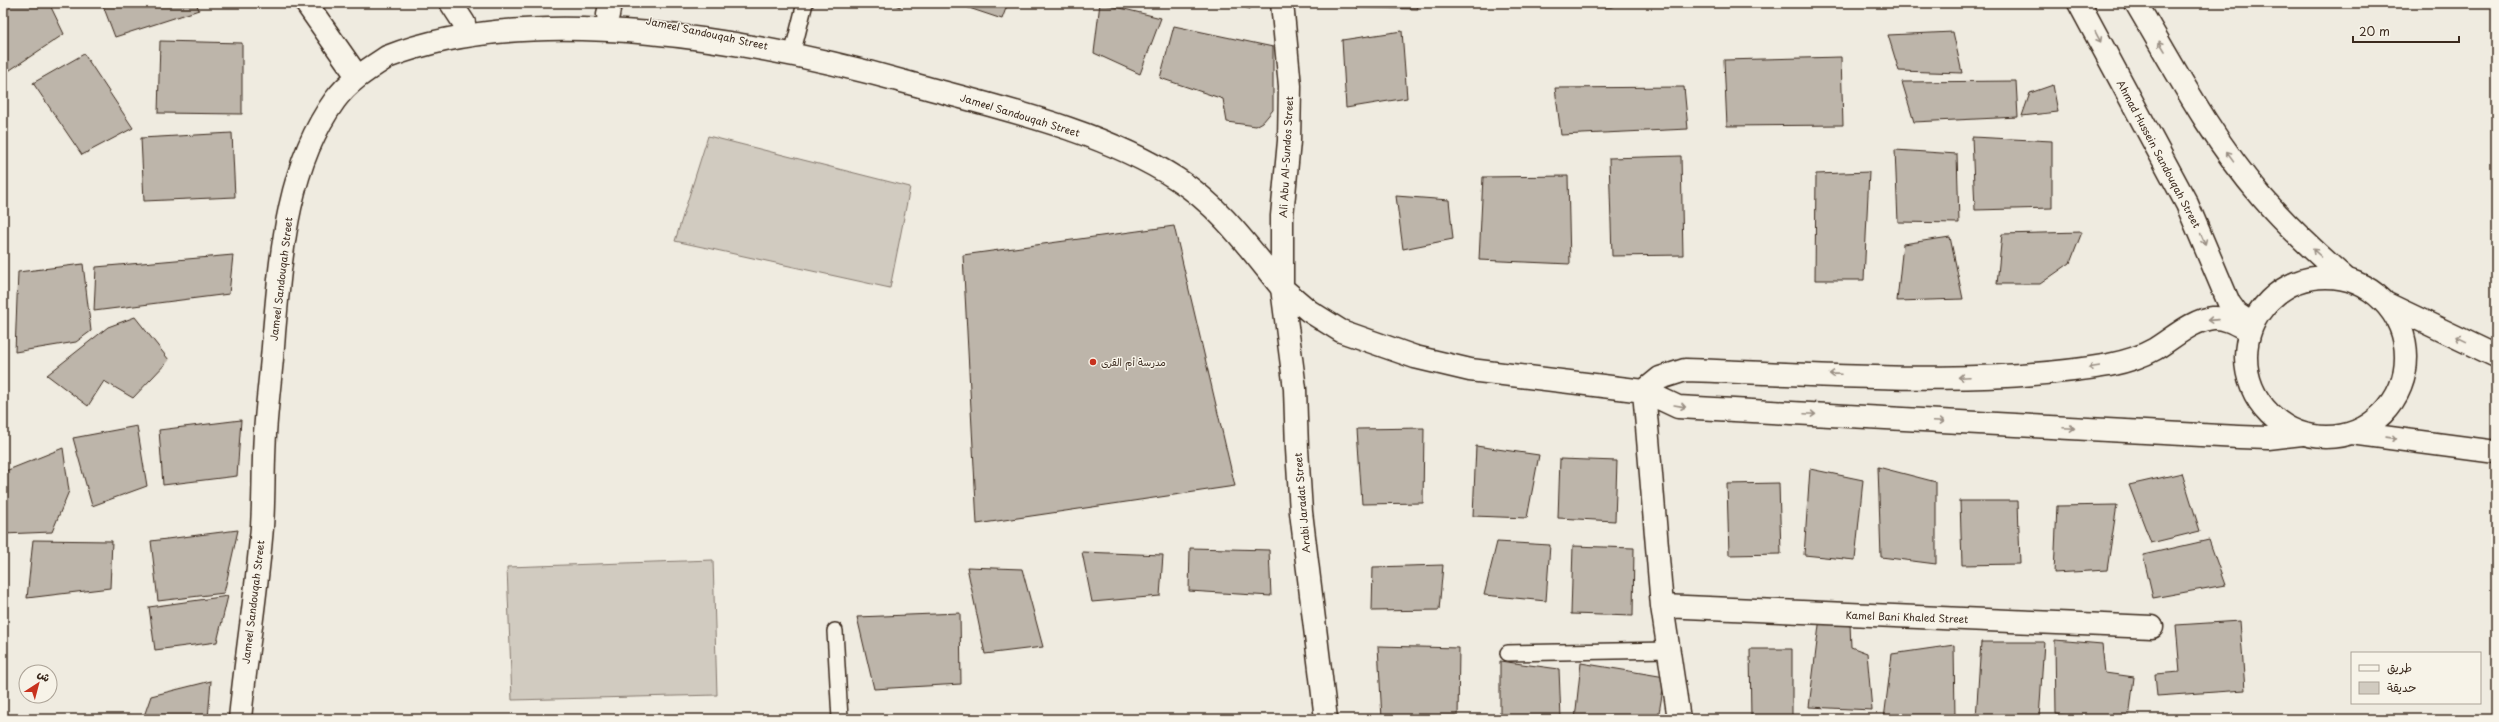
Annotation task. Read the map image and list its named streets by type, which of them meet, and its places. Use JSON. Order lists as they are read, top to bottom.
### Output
{
  "streets": {
    "street": [
      "Jameel Sandouqah Street",
      "Ahmad Hussein Sandouqah Street",
      "Ali Abu Al-Sundos Street",
      "Arabi Jaradat Street",
      "Kamel Bani Khaled Street"
    ]
  },
  "crossings": [
    ["Jameel Sandouqah Street", "Ali Abu Al-Sundos Street"],
    ["Jameel Sandouqah Street", "Arabi Jaradat Street"],
    ["Ali Abu Al-Sundos Street", "Arabi Jaradat Street"]
  ],
  "places": ["مدرسة أم القرى"],
  "legend": ["طريق", "حديقة"],
  "scale_bar": "20 m",
  "north": "top right"
}
